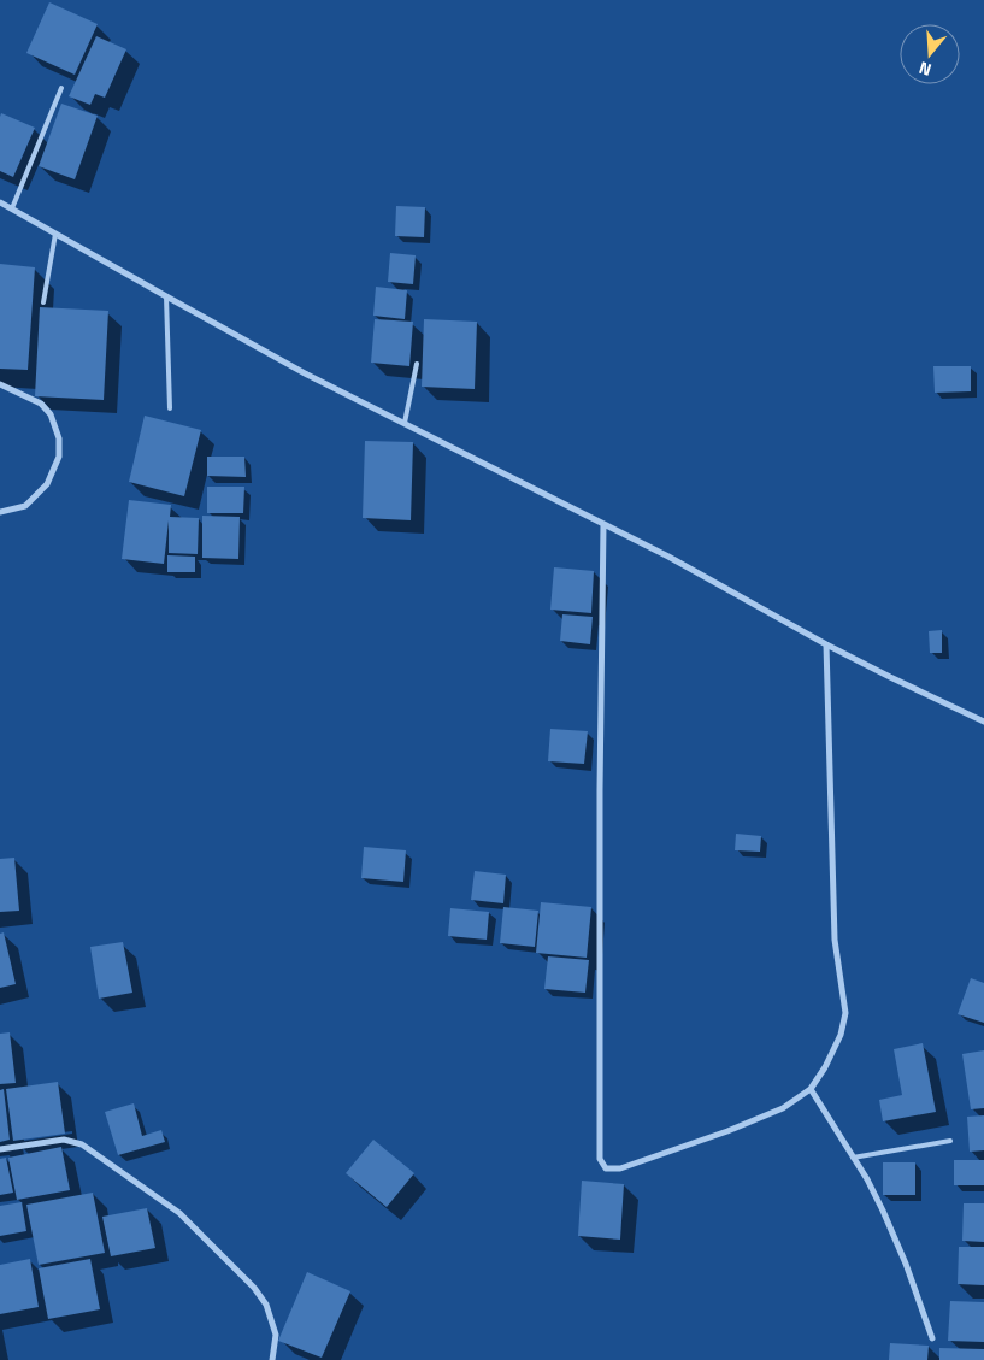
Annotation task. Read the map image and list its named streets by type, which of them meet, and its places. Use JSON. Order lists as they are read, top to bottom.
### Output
{
  "north": "bottom"
}
